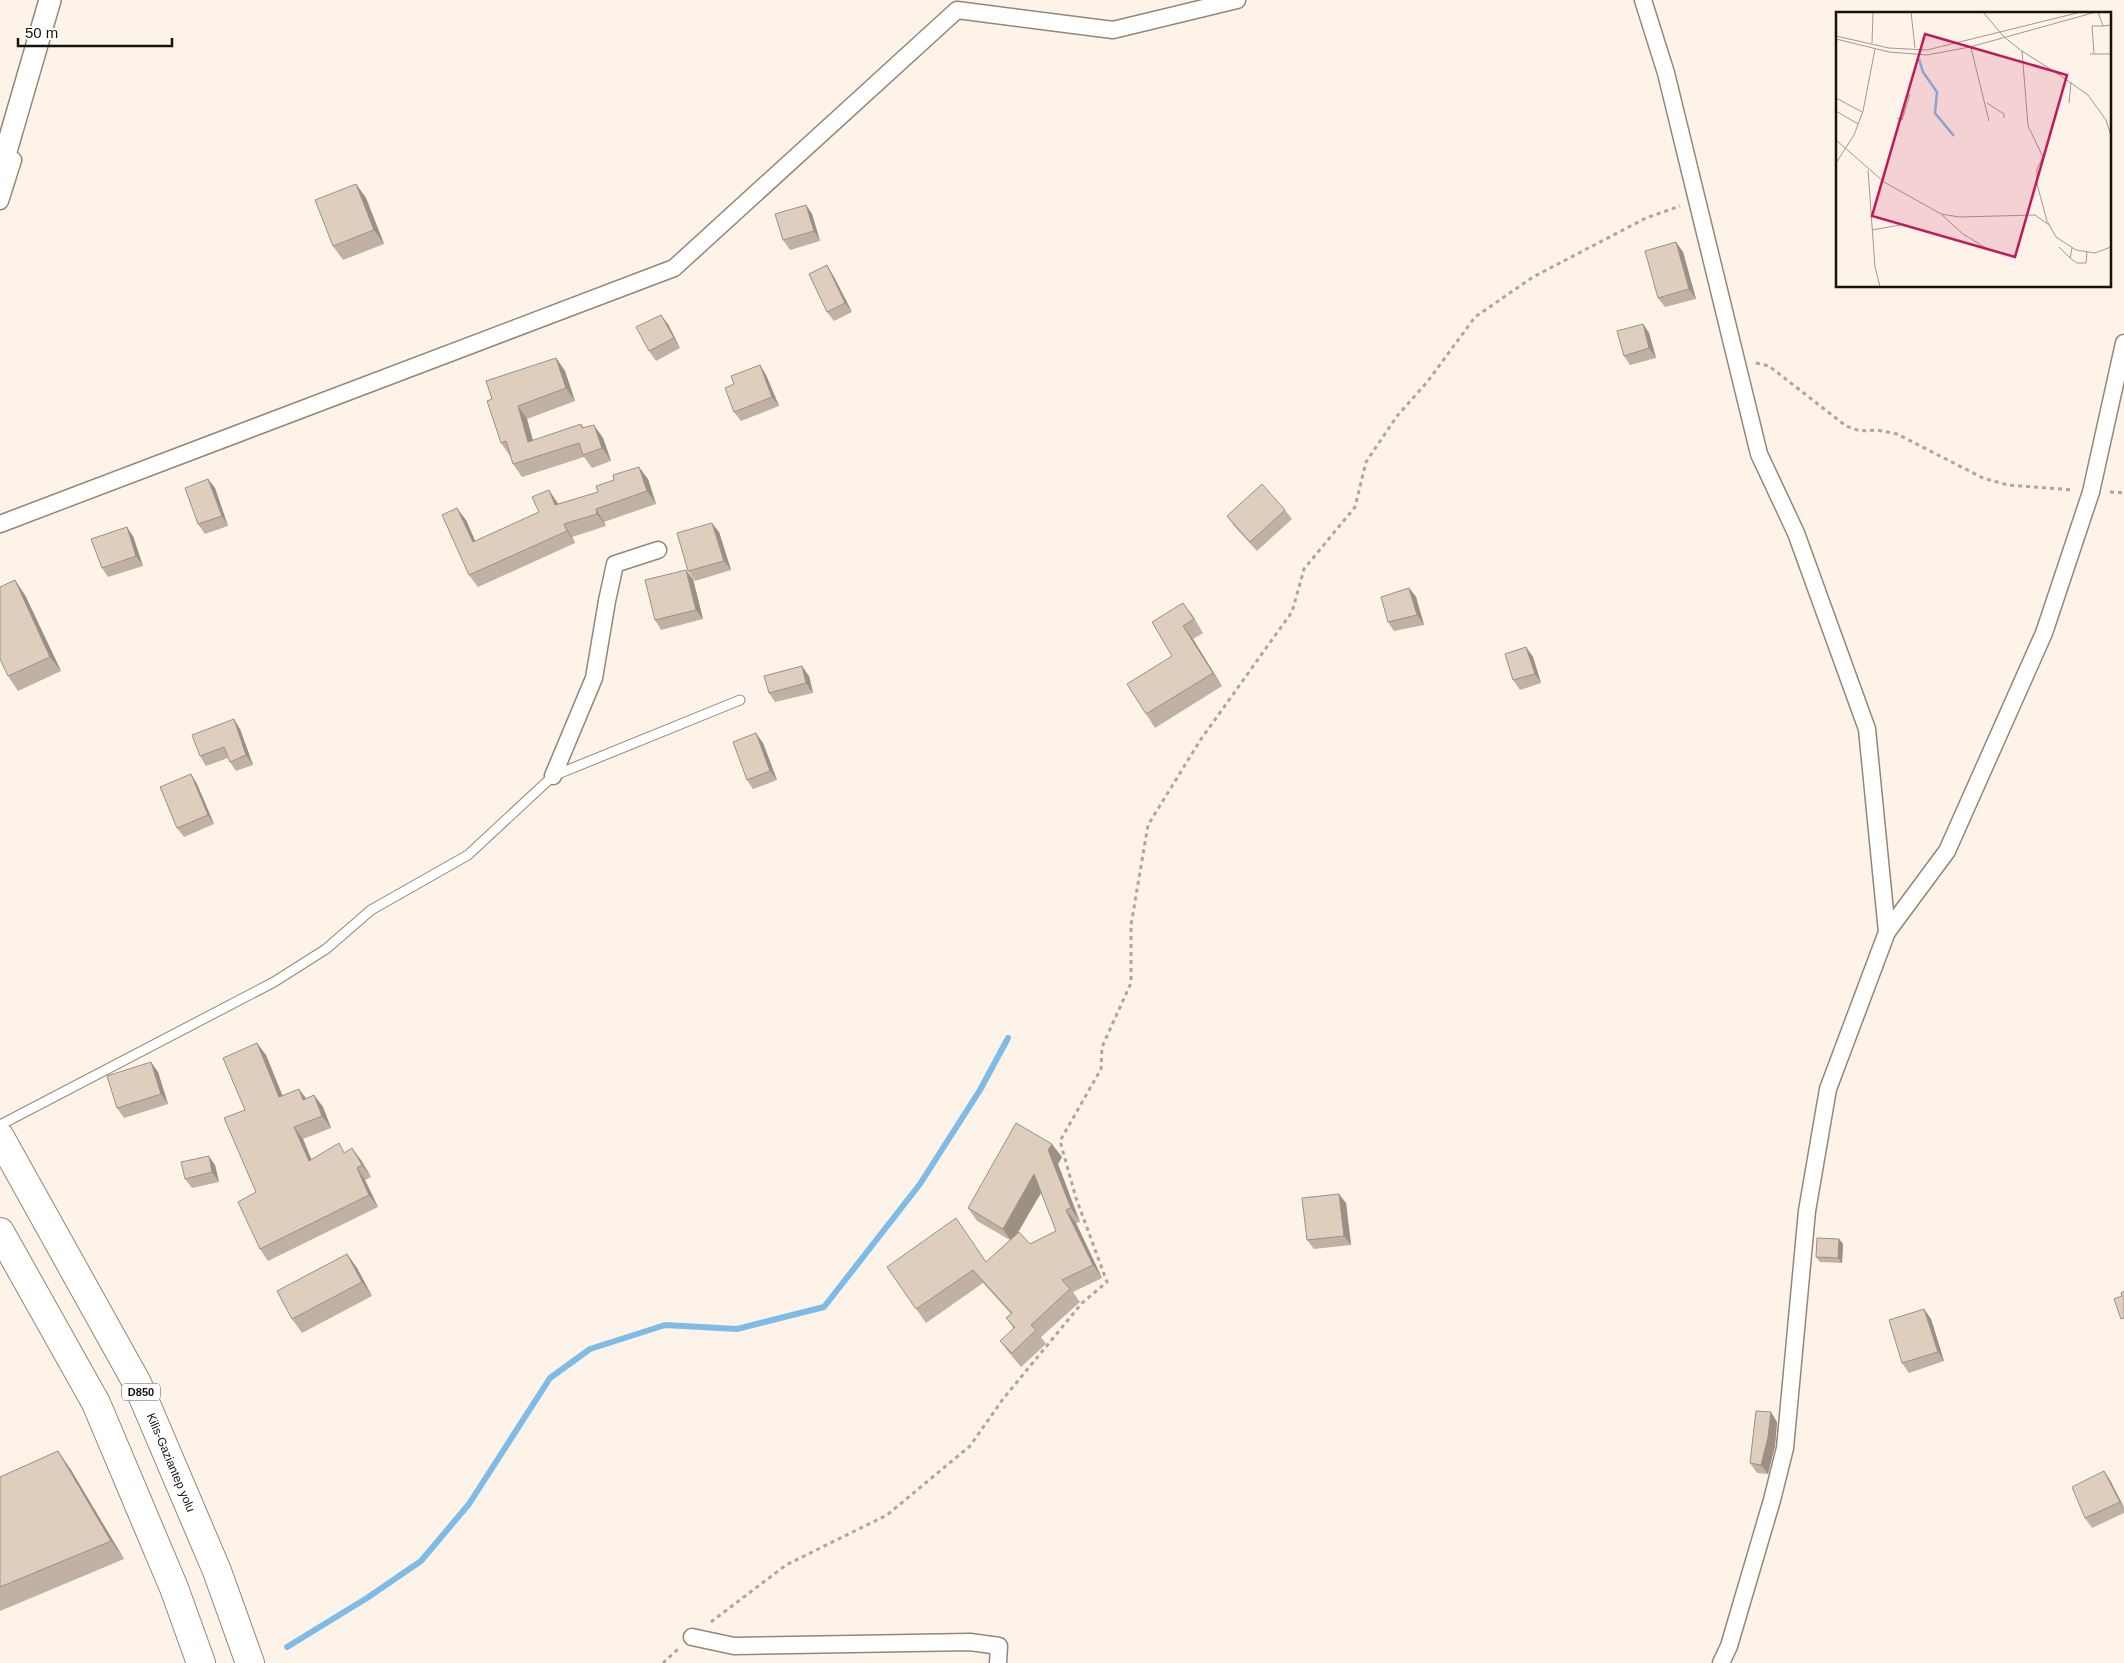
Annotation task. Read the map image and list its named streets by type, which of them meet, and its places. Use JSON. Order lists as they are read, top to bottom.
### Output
{
  "streets": {
    "highway": ["D850", "Kilis-Gaziantep yolu"]
  },
  "scale_bar": "50 m"
}
